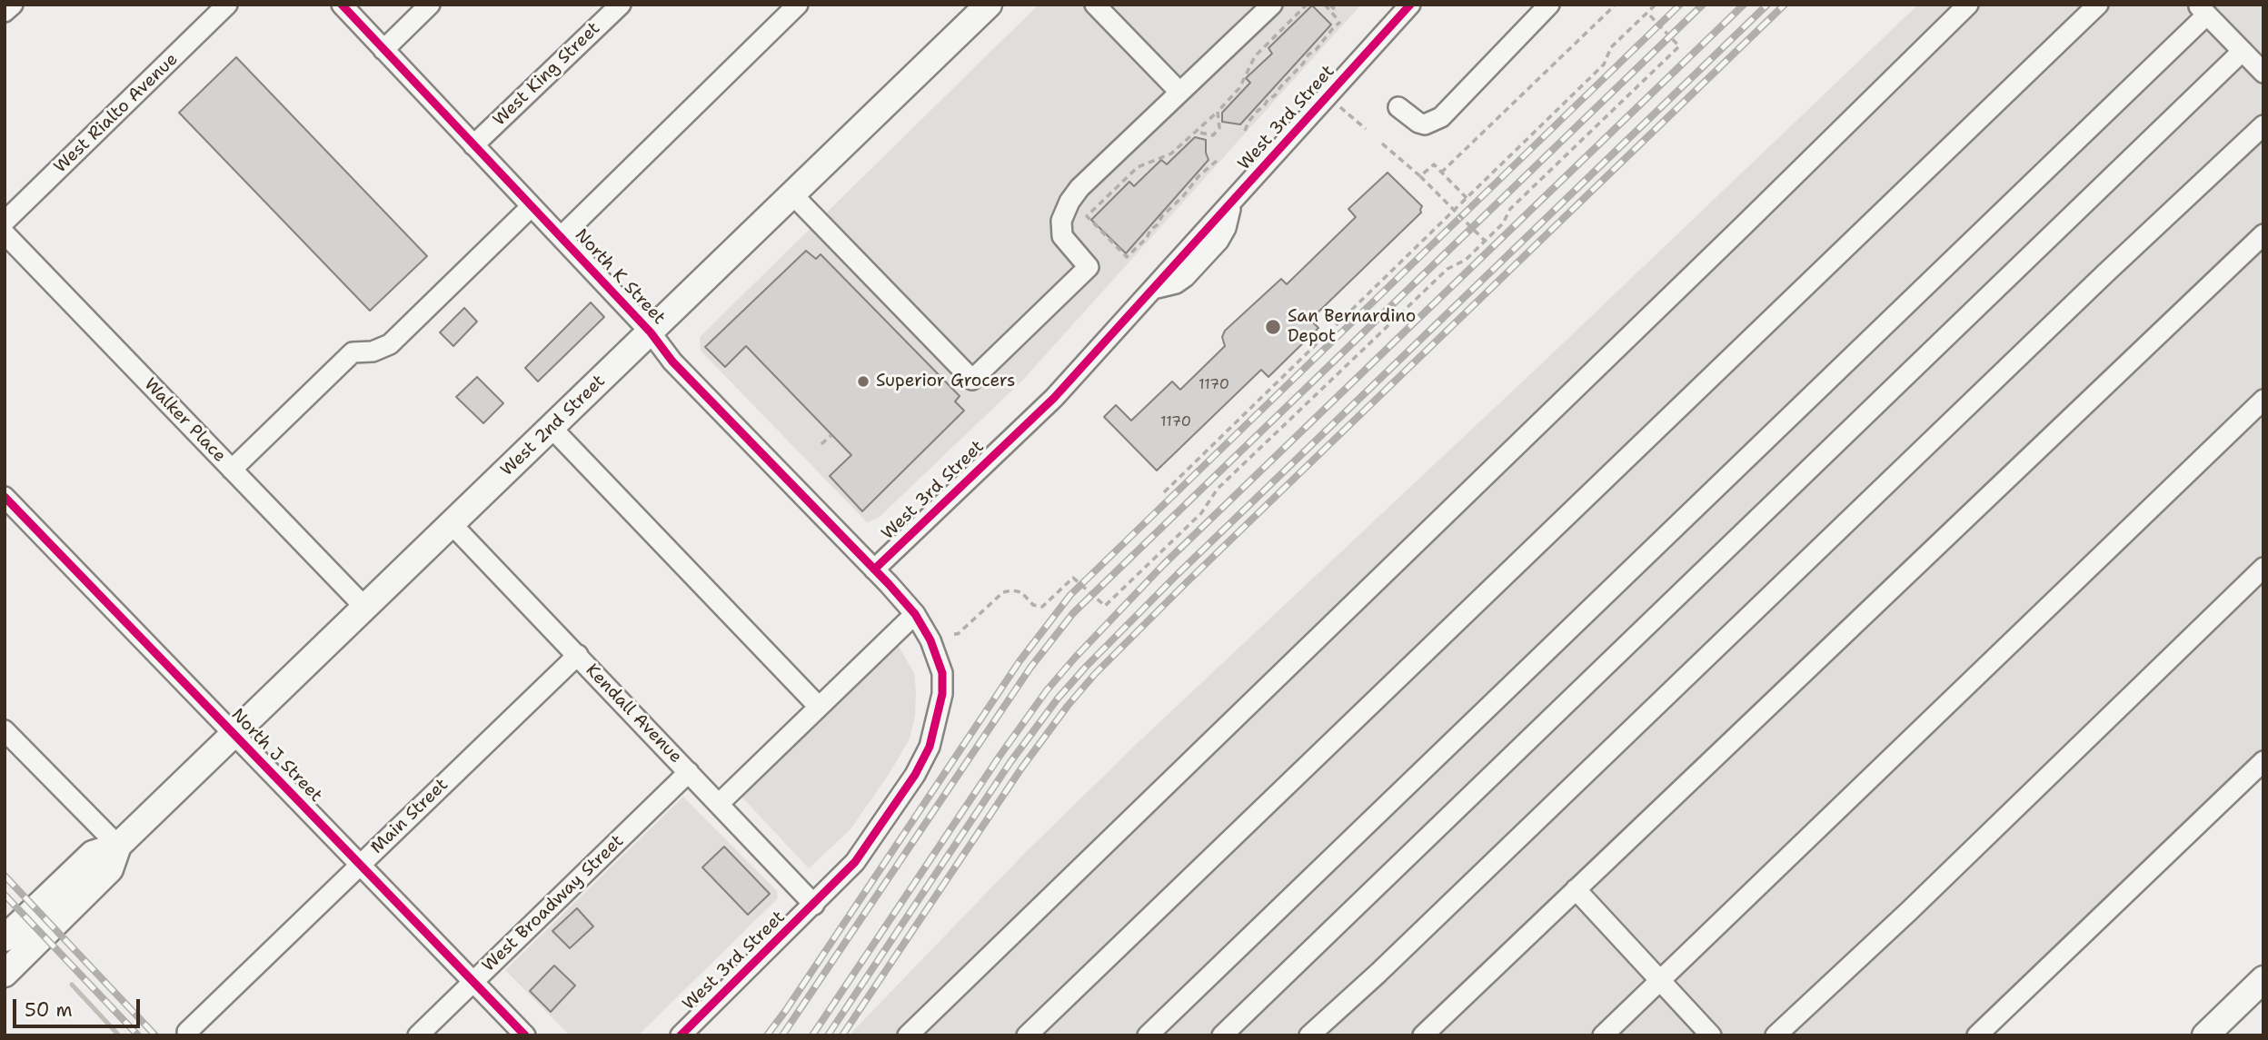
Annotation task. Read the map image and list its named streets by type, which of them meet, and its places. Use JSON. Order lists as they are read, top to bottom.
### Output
{
  "streets": {
    "main road": ["West 2nd Street"],
    "street": [
      "West King Street",
      "West Rialto Avenue",
      "West 3rd Street",
      "North K Street",
      "Walker Place",
      "Kendall Avenue",
      "North J Street",
      "Main Street",
      "West Broadway Street"
    ]
  },
  "crossings": [
    ["West King Street", "North K Street"],
    ["West 3rd Street", "North K Street"],
    ["West 3rd Street", "Kendall Avenue"],
    ["North K Street", "West 2nd Street"],
    ["Walker Place", "West 2nd Street"],
    ["West 2nd Street", "Kendall Avenue"],
    ["West 2nd Street", "North J Street"],
    ["Kendall Avenue", "Main Street"],
    ["Kendall Avenue", "West Broadway Street"],
    ["North J Street", "Main Street"],
    ["North J Street", "West Broadway Street"]
  ],
  "places": ["San Bernardino Depot", "Superior Grocers"],
  "house_numbers": ["1170", "1170"],
  "scale_bar": "50 m"
}
